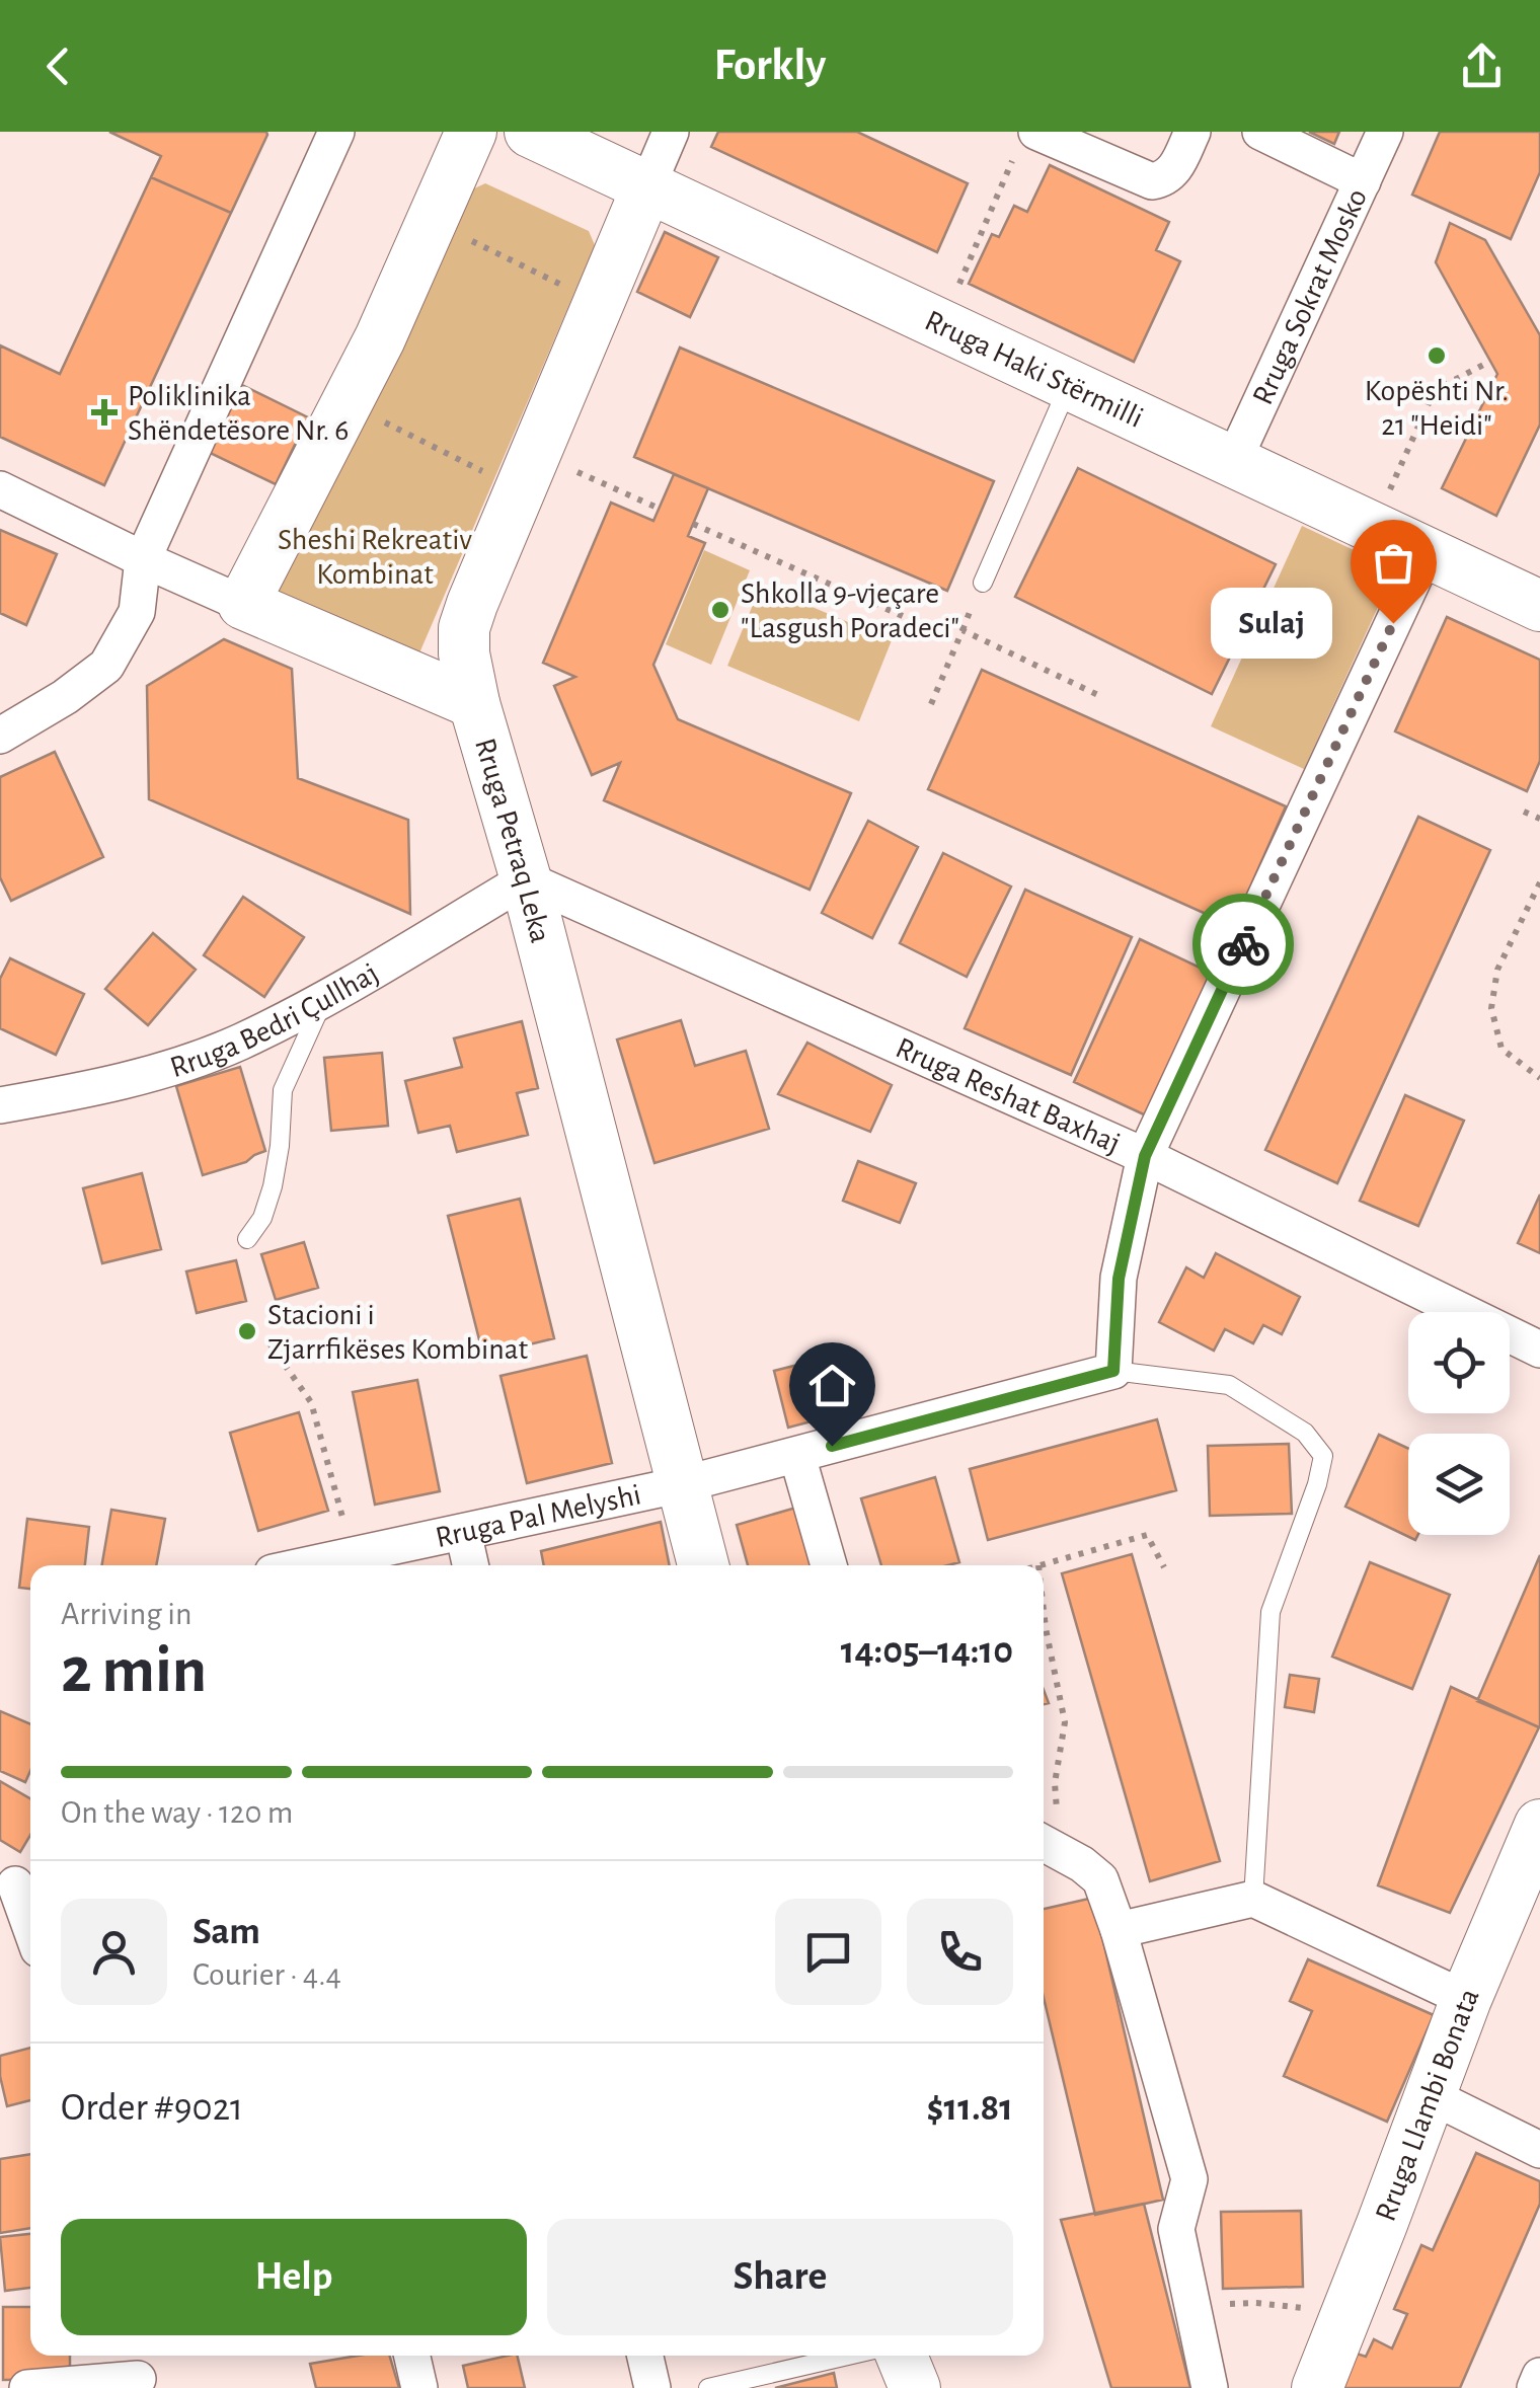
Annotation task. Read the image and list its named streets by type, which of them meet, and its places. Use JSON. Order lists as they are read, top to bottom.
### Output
{
  "streets": {
    "street": [
      "Rruga Sokrat Mosko",
      "Rruga Haki Stërmilli",
      "Rruga Petraq Leka",
      "Rruga Bedri Çullhaj",
      "Rruga Reshat Baxhaj",
      "Rruga Pal Melyshi",
      "Rruga Llambi Bonata"
    ]
  },
  "crossings": [
    ["Rruga Sokrat Mosko", "Rruga Haki Stërmilli"],
    ["Rruga Haki Stërmilli", "Rruga Petraq Leka"],
    ["Rruga Petraq Leka", "Rruga Bedri Çullhaj"],
    ["Rruga Petraq Leka", "Rruga Reshat Baxhaj"],
    ["Rruga Petraq Leka", "Rruga Pal Melyshi"],
    ["Rruga Bedri Çullhaj", "Rruga Reshat Baxhaj"]
  ],
  "parks": ["Sheshi Rekreativ Kombinat"],
  "places": {
    "other": [
      "Kopështi Nr. 21 \"Heidi\"",
      "Shkolla 9-vjeçare \"Lasgush Poradeci\"",
      "Sulaj",
      "Stacioni i Zjarrfikëses Kombinat"
    ],
    "health": ["Poliklinika Shëndetësore Nr. 6"]
  },
  "page": {
    "header": "Forkly",
    "bubble": "Sulaj",
    "heading": ["2 min", "Arriving in", "14:05–14:10"],
    "panel": [
      "Sam",
      "Courier · 4.4",
      "Order #9021",
      "$11.81"
    ],
    "bar": "On the way · 120 m",
    "buttons": ["Help", "Share"]
  }
}
